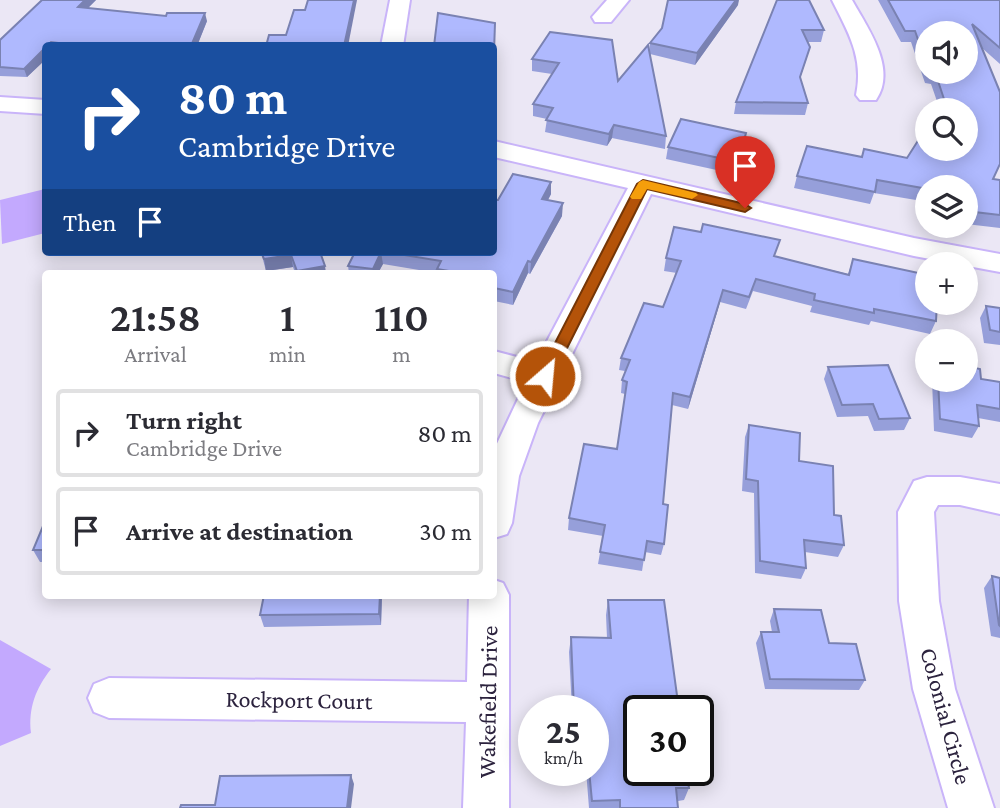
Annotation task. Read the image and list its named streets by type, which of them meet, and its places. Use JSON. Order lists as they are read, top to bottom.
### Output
{
  "streets": {
    "street": ["Rockport Court", "Wakefield Drive", "Colonial Circle"]
  },
  "crossings": [
    ["Rockport Court", "Wakefield Drive"]
  ],
  "page": {
    "map_buttons": ["+", "−"],
    "turn": ["80 m", "Cambridge Drive"],
    "then": "Then",
    "eta": [
      "21:58",
      "Arrival",
      "1",
      "min",
      "110",
      "m"
    ],
    "list": [
      {
        "name": "Turn right",
        "note": "Cambridge Drive",
        "value": "80 m"
      },
      {
        "name": "Arrive at destination",
        "value": "30 m"
      }
    ],
    "speed": "25 km/h",
    "limit": "30"
  }
}
